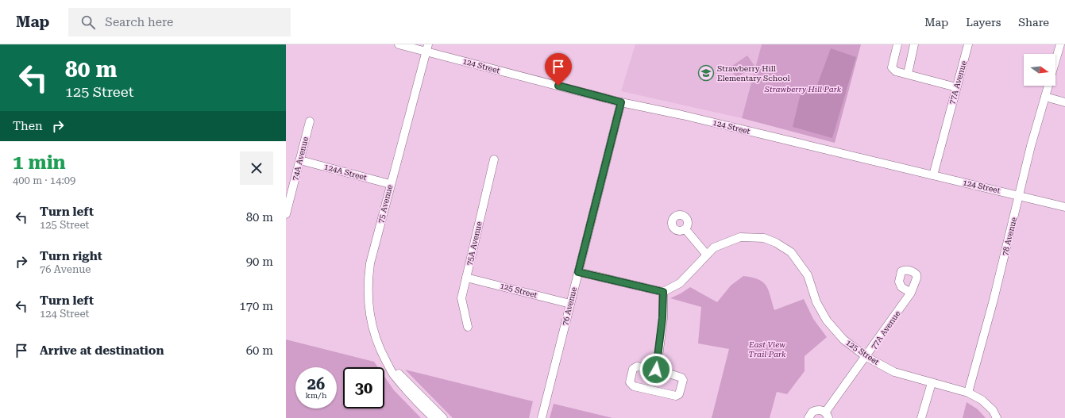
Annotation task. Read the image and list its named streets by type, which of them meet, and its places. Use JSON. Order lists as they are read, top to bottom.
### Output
{
  "streets": {
    "street": [
      "124 Street",
      "77A Avenue",
      "74A Avenue",
      "124A Street",
      "75 Avenue",
      "78 Avenue",
      "75A Avenue",
      "125 Street",
      "76 Avenue"
    ]
  },
  "crossings": [
    ["124 Street", "77A Avenue"],
    ["124 Street", "75 Avenue"],
    ["124 Street", "78 Avenue"],
    ["124 Street", "76 Avenue"],
    ["77A Avenue", "125 Street"],
    ["74A Avenue", "124A Street"],
    ["124A Street", "75 Avenue"],
    ["78 Avenue", "125 Street"],
    ["75A Avenue", "125 Street"],
    ["125 Street", "76 Avenue"]
  ],
  "parks": ["Strawberry Hill Park", "East View Trail Park"],
  "places": {
    "school or university": ["Strawberry Hill Elementary School"]
  },
  "north": "right",
  "page": {
    "header": "Map",
    "search": "Search here",
    "nav": ["Map", "Layers", "Share"],
    "turn": ["80 m", "125 Street"],
    "then": "Then",
    "heading": ["1 min", "400 m · 14:09"],
    "list": [
      {
        "name": "Turn left",
        "note": "125 Street",
        "value": "80 m"
      },
      {
        "name": "Turn right",
        "note": "76 Avenue",
        "value": "90 m"
      },
      {
        "name": "Turn left",
        "note": "124 Street",
        "value": "170 m"
      },
      {
        "name": "Arrive at destination",
        "value": "60 m"
      }
    ],
    "speed": "26 km/h",
    "limit": "30"
  }
}
